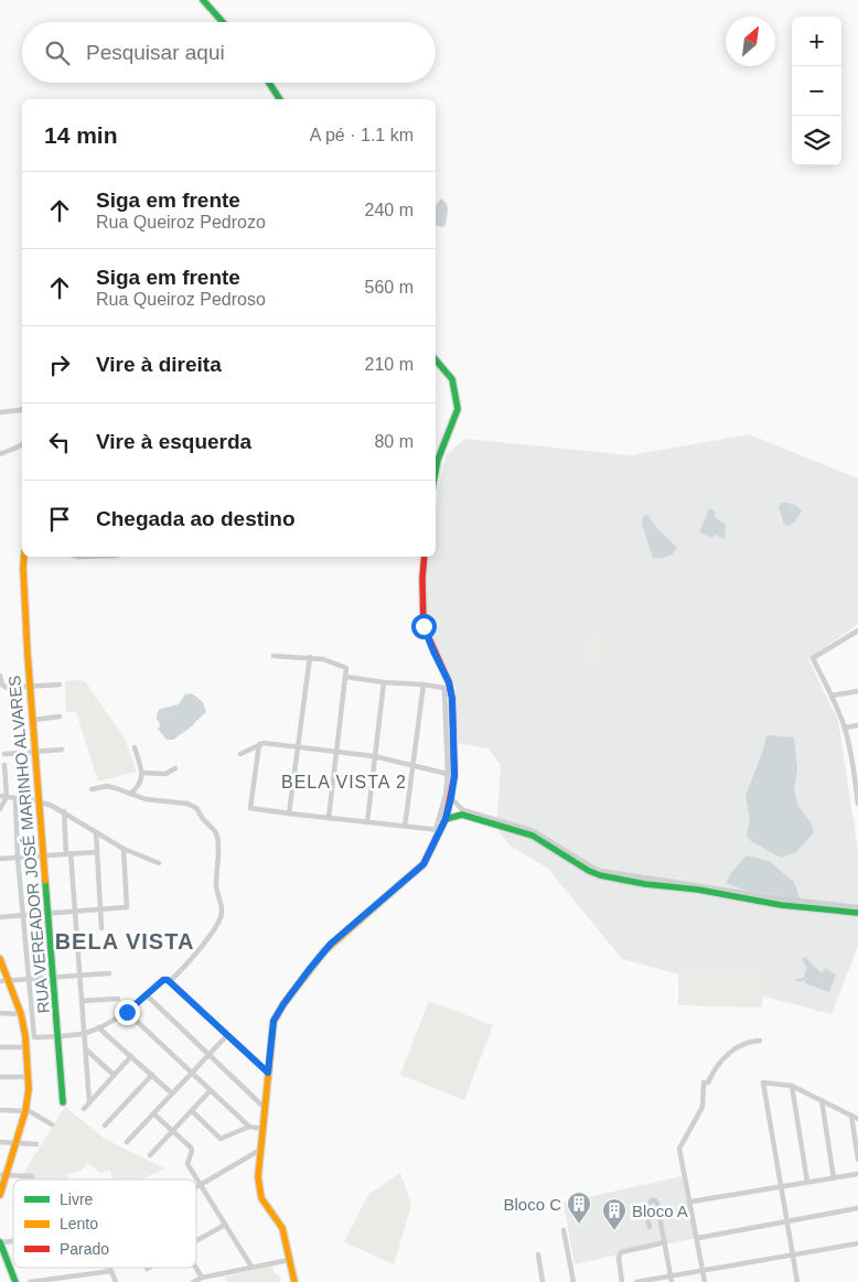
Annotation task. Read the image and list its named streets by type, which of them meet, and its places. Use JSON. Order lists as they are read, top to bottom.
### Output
{
  "streets": {
    "street": ["RUA VEREADOR JOSÉ MARINHO ALVARES"]
  },
  "districts": ["BELA VISTA 2", "BELA VISTA"],
  "places": {
    "building": ["Bloco C", "Bloco A"]
  },
  "legend": ["Livre", "Lento", "Parado"],
  "north": "top right",
  "page": {
    "map_buttons": ["+", "−"],
    "search": "Pesquisar aqui",
    "heading": ["14 min", "A pé · 1.1 km"],
    "list": [
      ["Siga em frente", "Rua Queiroz Pedrozo", "240 m"],
      ["Siga em frente", "Rua Queiroz Pedroso", "560 m"],
      ["Vire à direita", "210 m"],
      ["Vire à esquerda", "80 m"],
      "Chegada ao destino"
    ]
  }
}
